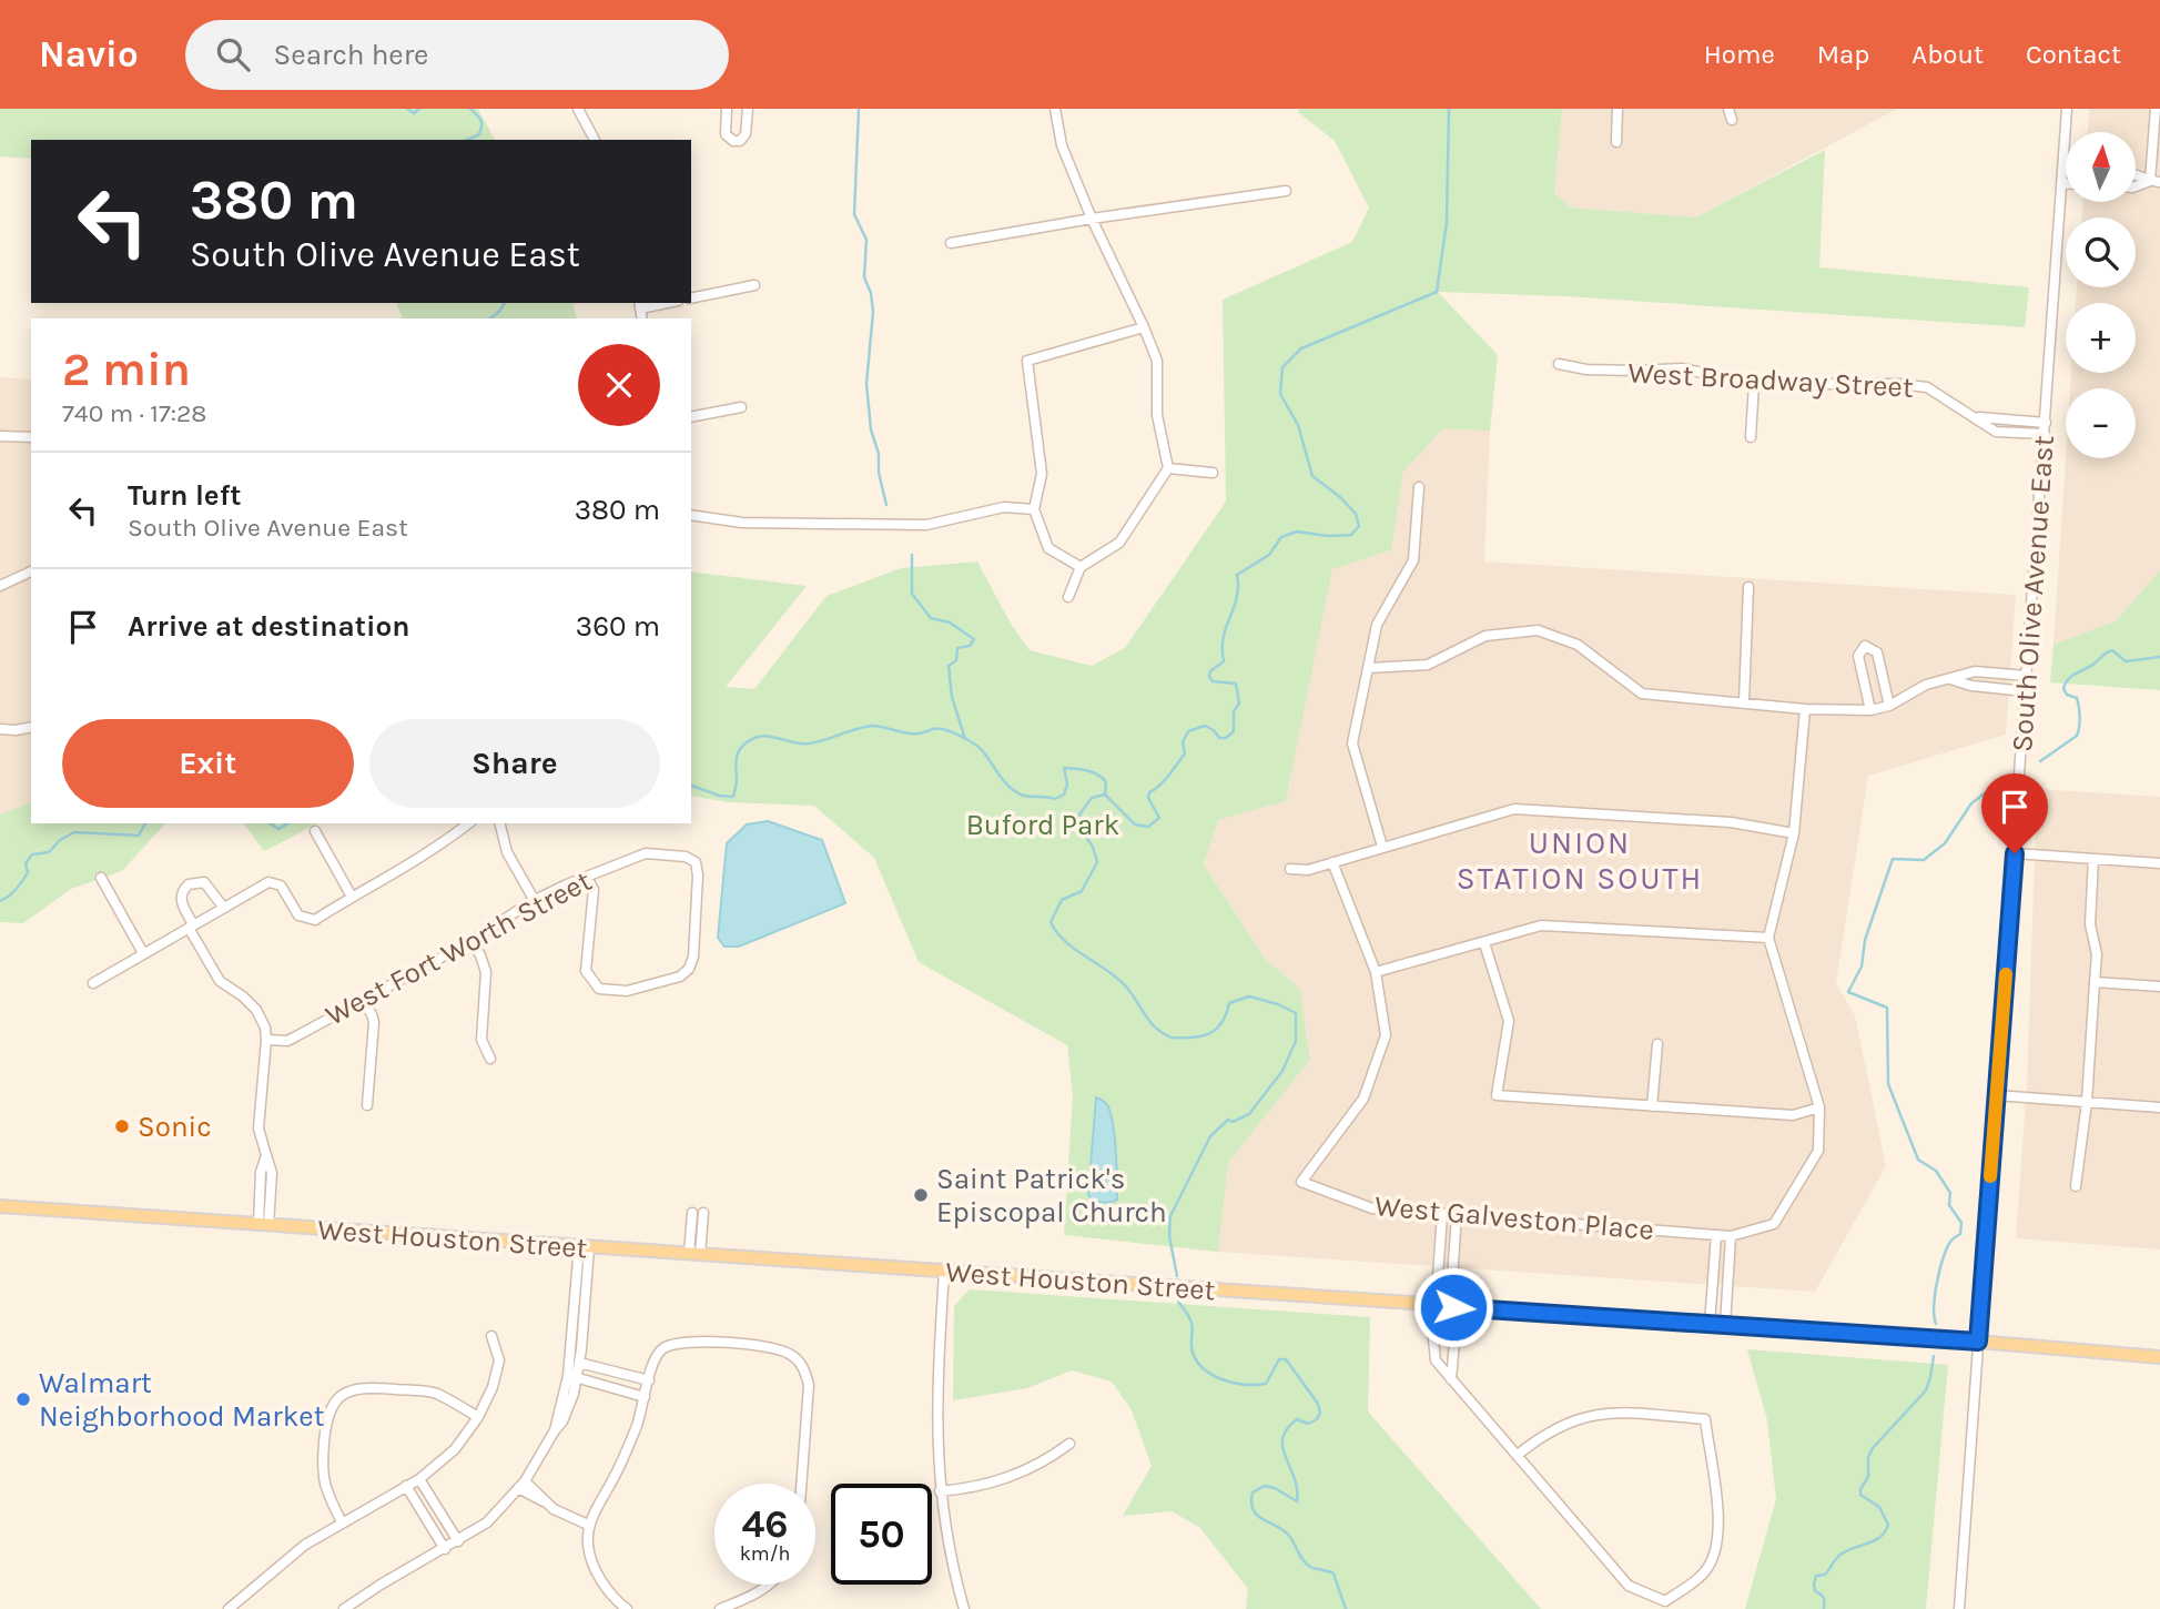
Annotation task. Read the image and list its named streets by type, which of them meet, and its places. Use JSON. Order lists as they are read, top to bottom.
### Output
{
  "streets": {
    "main road": ["West Houston Street"],
    "street": [
      "West Broadway Street",
      "South Olive Avenue East",
      "West Fort Worth Street",
      "West Galveston Place"
    ]
  },
  "crossings": [
    ["West Broadway Street", "South Olive Avenue East"],
    ["South Olive Avenue East", "West Houston Street"]
  ],
  "districts": ["UNION STATION SOUTH"],
  "parks": ["Buford Park"],
  "places": ["Sonic", "Saint Patrick's Episcopal Church", "Walmart Neighborhood Market"],
  "north": "top",
  "page": {
    "header": "Navio",
    "search": "Search here",
    "nav": [
      "Home",
      "Map",
      "About",
      "Contact"
    ],
    "map_buttons": ["+", "−"],
    "turn": ["380 m", "South Olive Avenue East"],
    "heading": ["2 min", "740 m · 17:28"],
    "list": [
      {
        "name": "Turn left",
        "note": "South Olive Avenue East",
        "value": "380 m"
      },
      {
        "name": "Arrive at destination",
        "value": "360 m"
      }
    ],
    "buttons": ["Exit", "Share"],
    "speed": "46 km/h",
    "limit": "50"
  }
}
